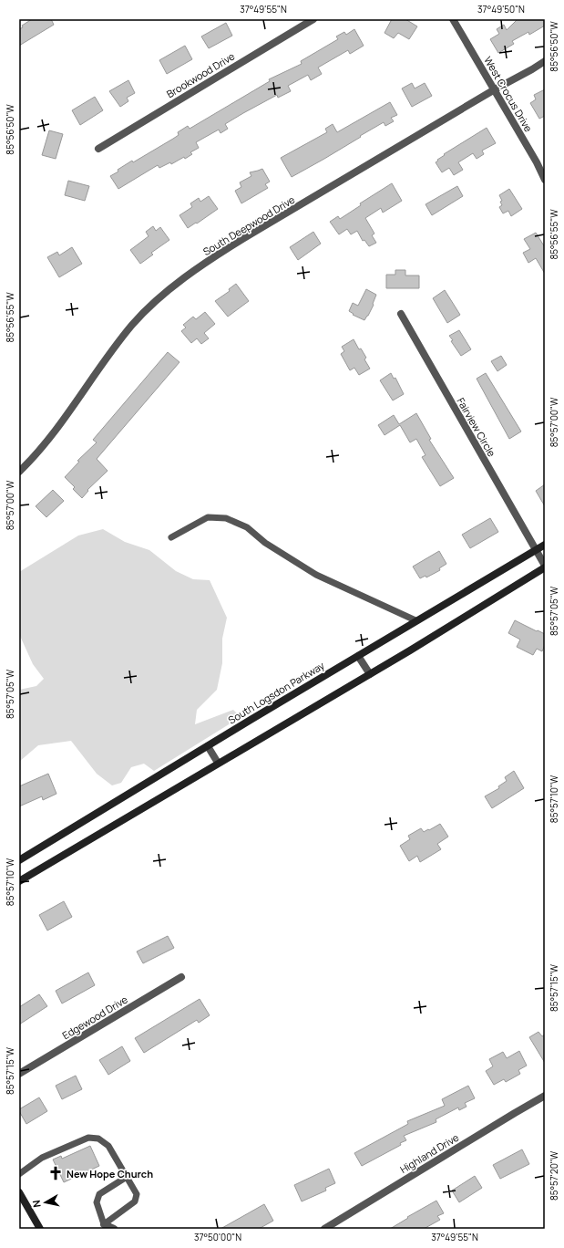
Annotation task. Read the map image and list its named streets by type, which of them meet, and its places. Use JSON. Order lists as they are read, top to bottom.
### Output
{
  "streets": {
    "main road": ["South Logsdon Parkway"],
    "street": [
      "Brookwood Drive",
      "West Crocus Drive",
      "South Deepwood Drive",
      "Fairview Circle",
      "Edgewood Drive",
      "Highland Drive"
    ]
  },
  "crossings": [
    ["West Crocus Drive", "South Deepwood Drive"],
    ["Fairview Circle", "South Logsdon Parkway"]
  ],
  "places": {
    "church": ["New Hope Church"]
  },
  "north": "left",
  "coordinates": [
    "37°49'55\"N",
    "37°49'50\"N",
    "85°56'50\"W",
    "85°56'55\"W",
    "85°57'00\"W",
    "85°57'05\"W",
    "85°57'10\"W",
    "85°57'15\"W",
    "85°57'20\"W",
    "37°50'00\"N"
  ]
}
